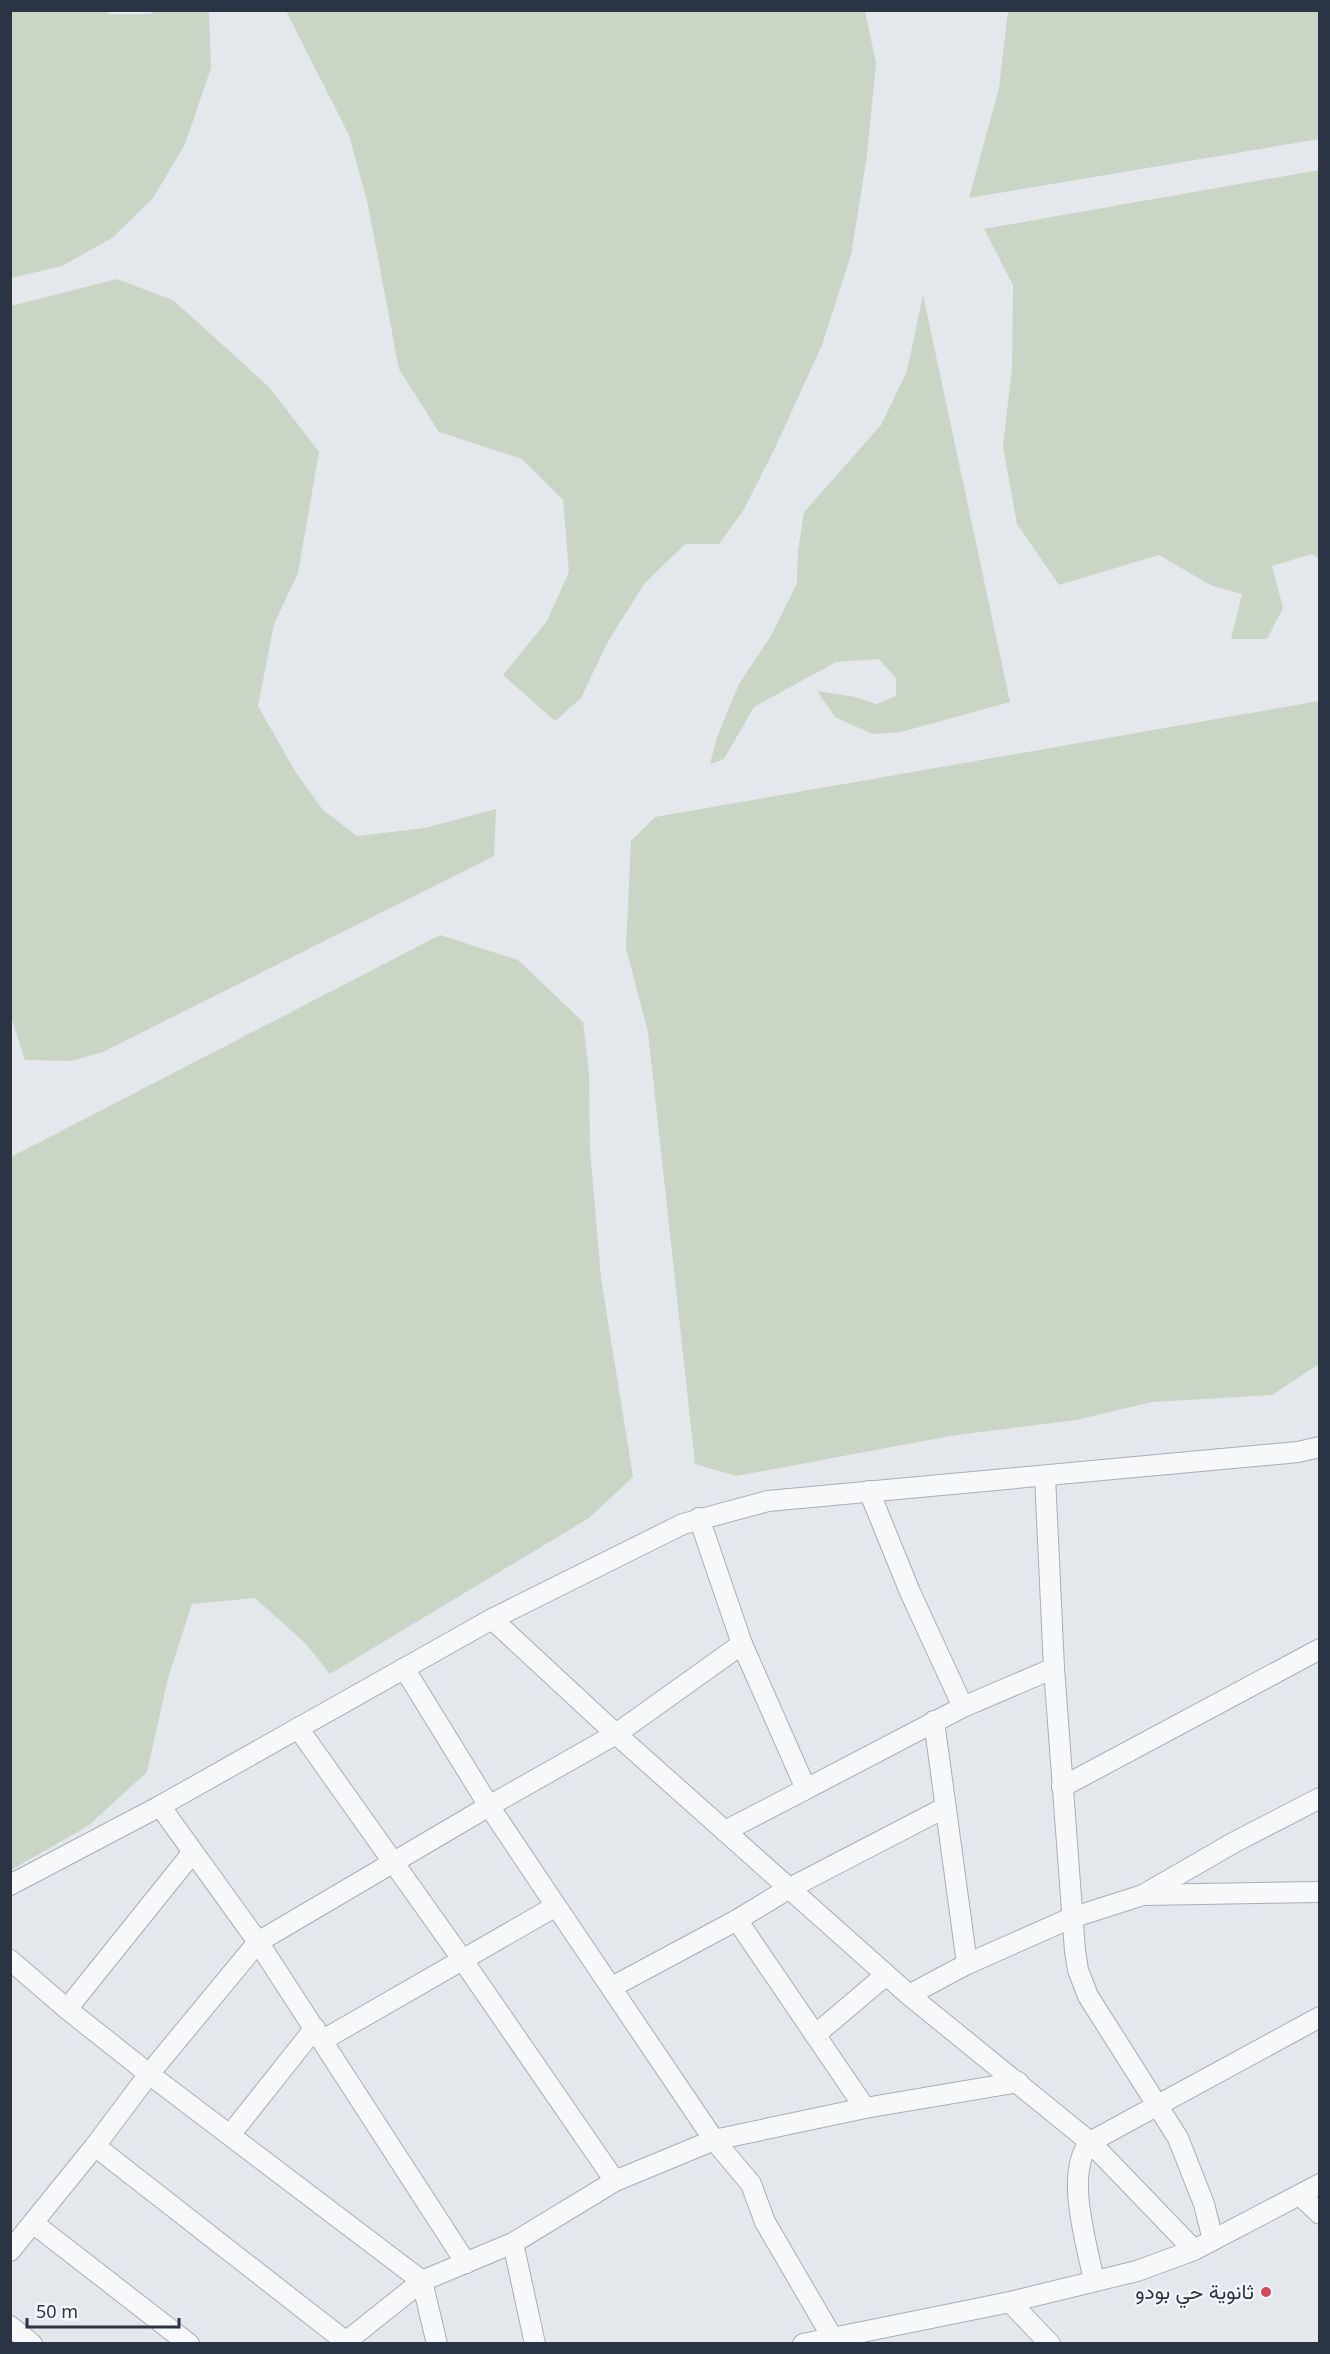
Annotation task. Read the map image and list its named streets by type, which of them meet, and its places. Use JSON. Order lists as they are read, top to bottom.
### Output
{
  "places": ["ثانوية حي بودو"],
  "scale_bar": "50 m"
}
